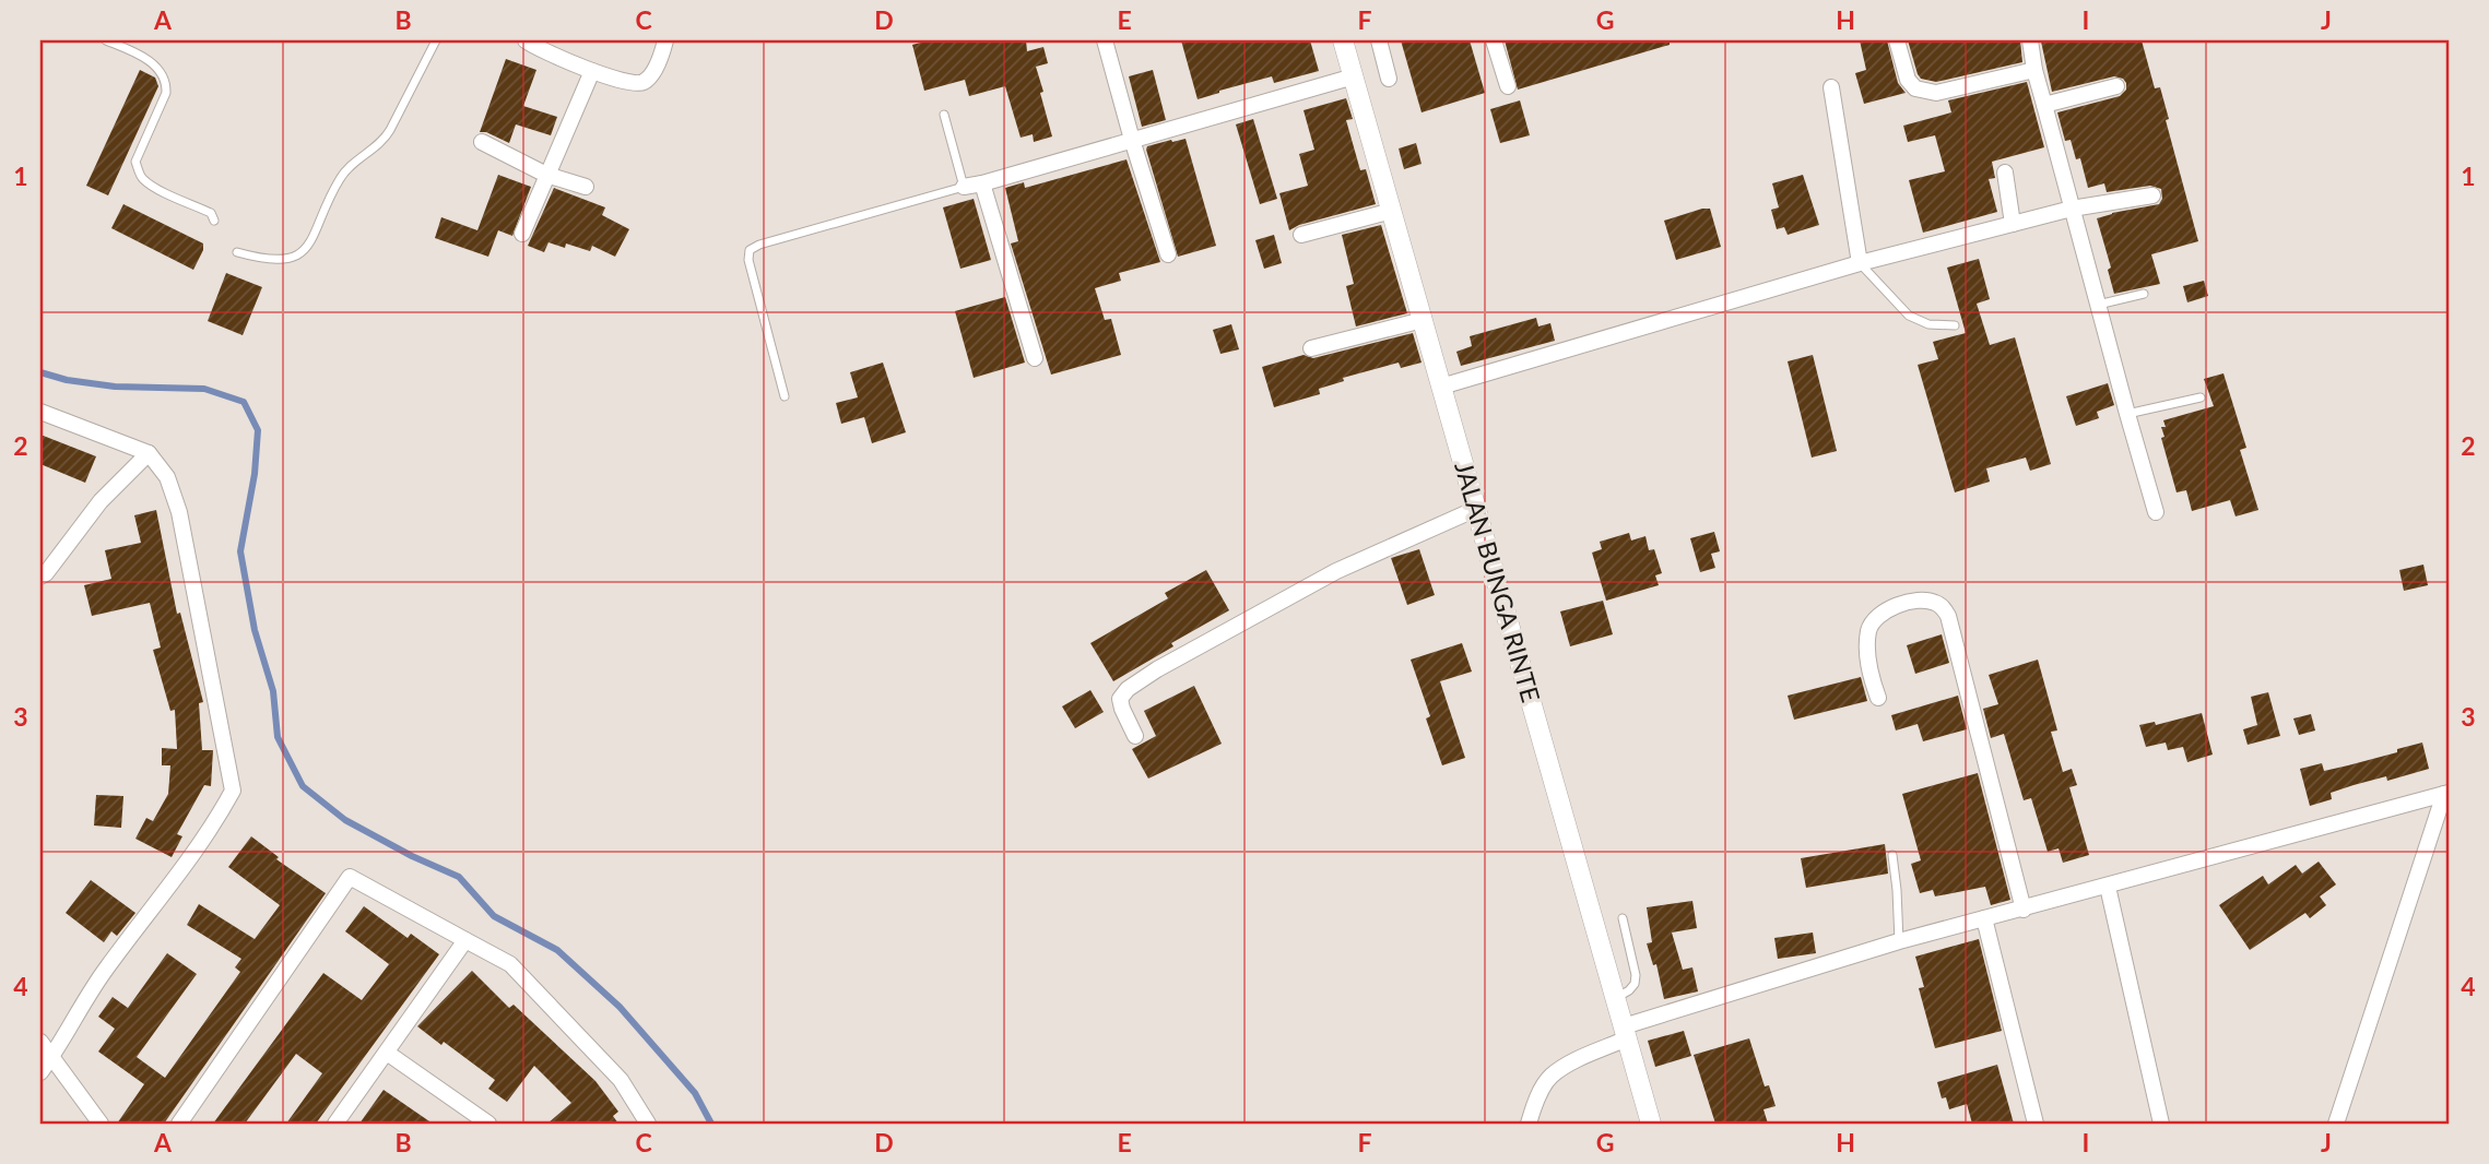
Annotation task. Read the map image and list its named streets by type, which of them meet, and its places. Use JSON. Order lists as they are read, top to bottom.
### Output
{
  "streets": {
    "street": ["JALAN BUNGA RINTE"]
  },
  "grid": {
    "columns": [
      "A",
      "B",
      "C",
      "D",
      "E",
      "F",
      "G",
      "H",
      "I",
      "J"
    ],
    "rows": [
      "1",
      "2",
      "3",
      "4"
    ]
  }
}
